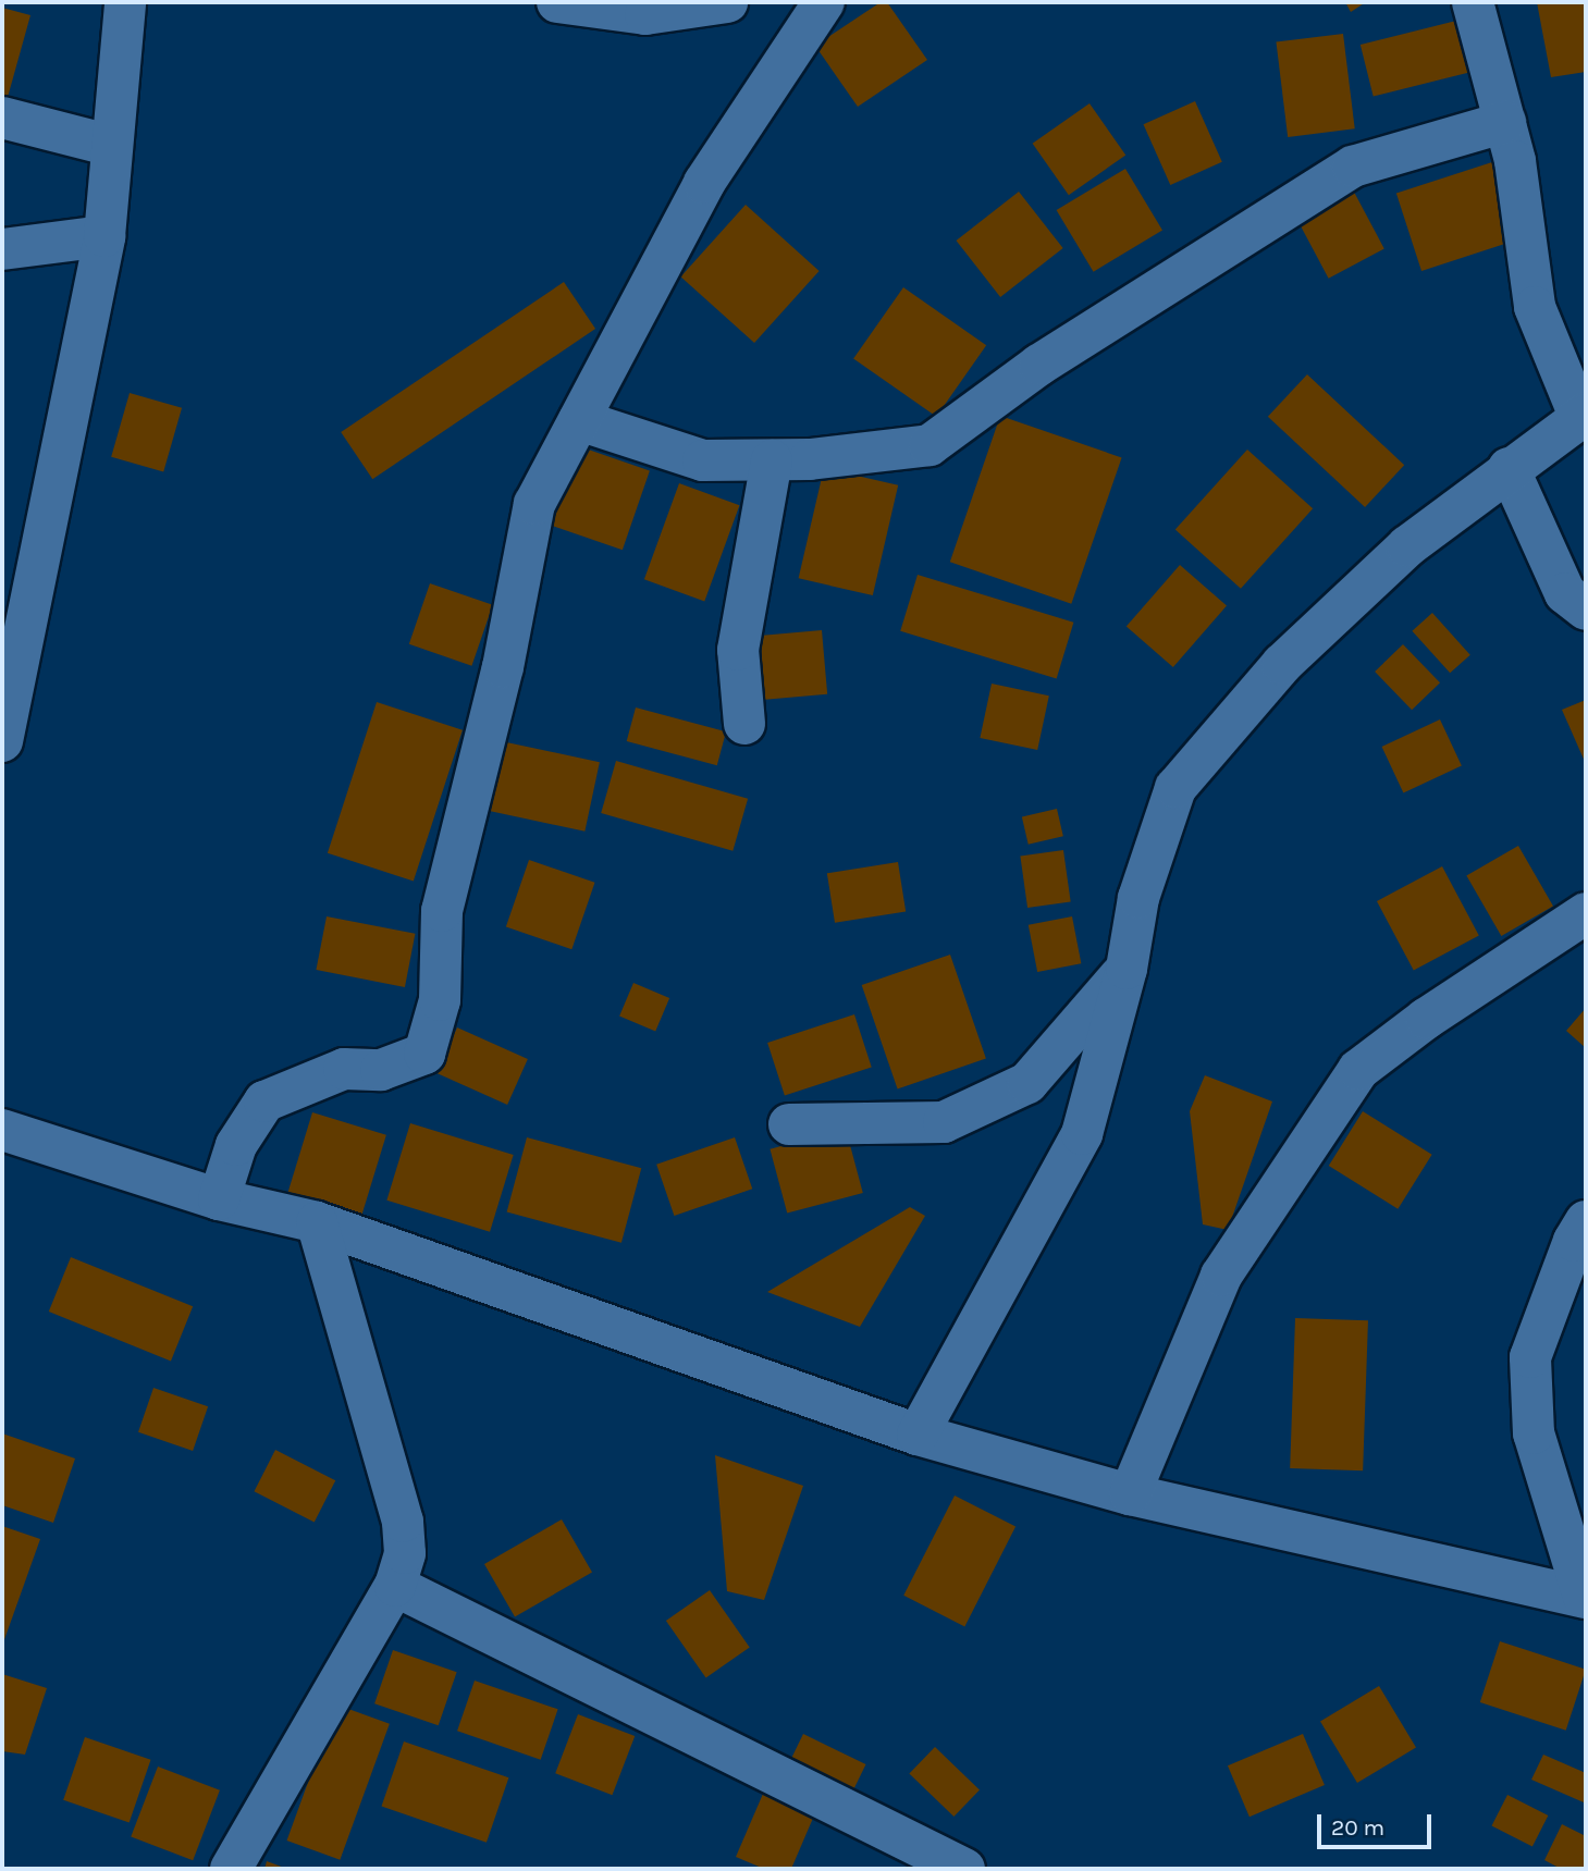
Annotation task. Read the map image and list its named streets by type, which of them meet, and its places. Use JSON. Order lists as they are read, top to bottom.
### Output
{
  "scale_bar": "20 m"
}
